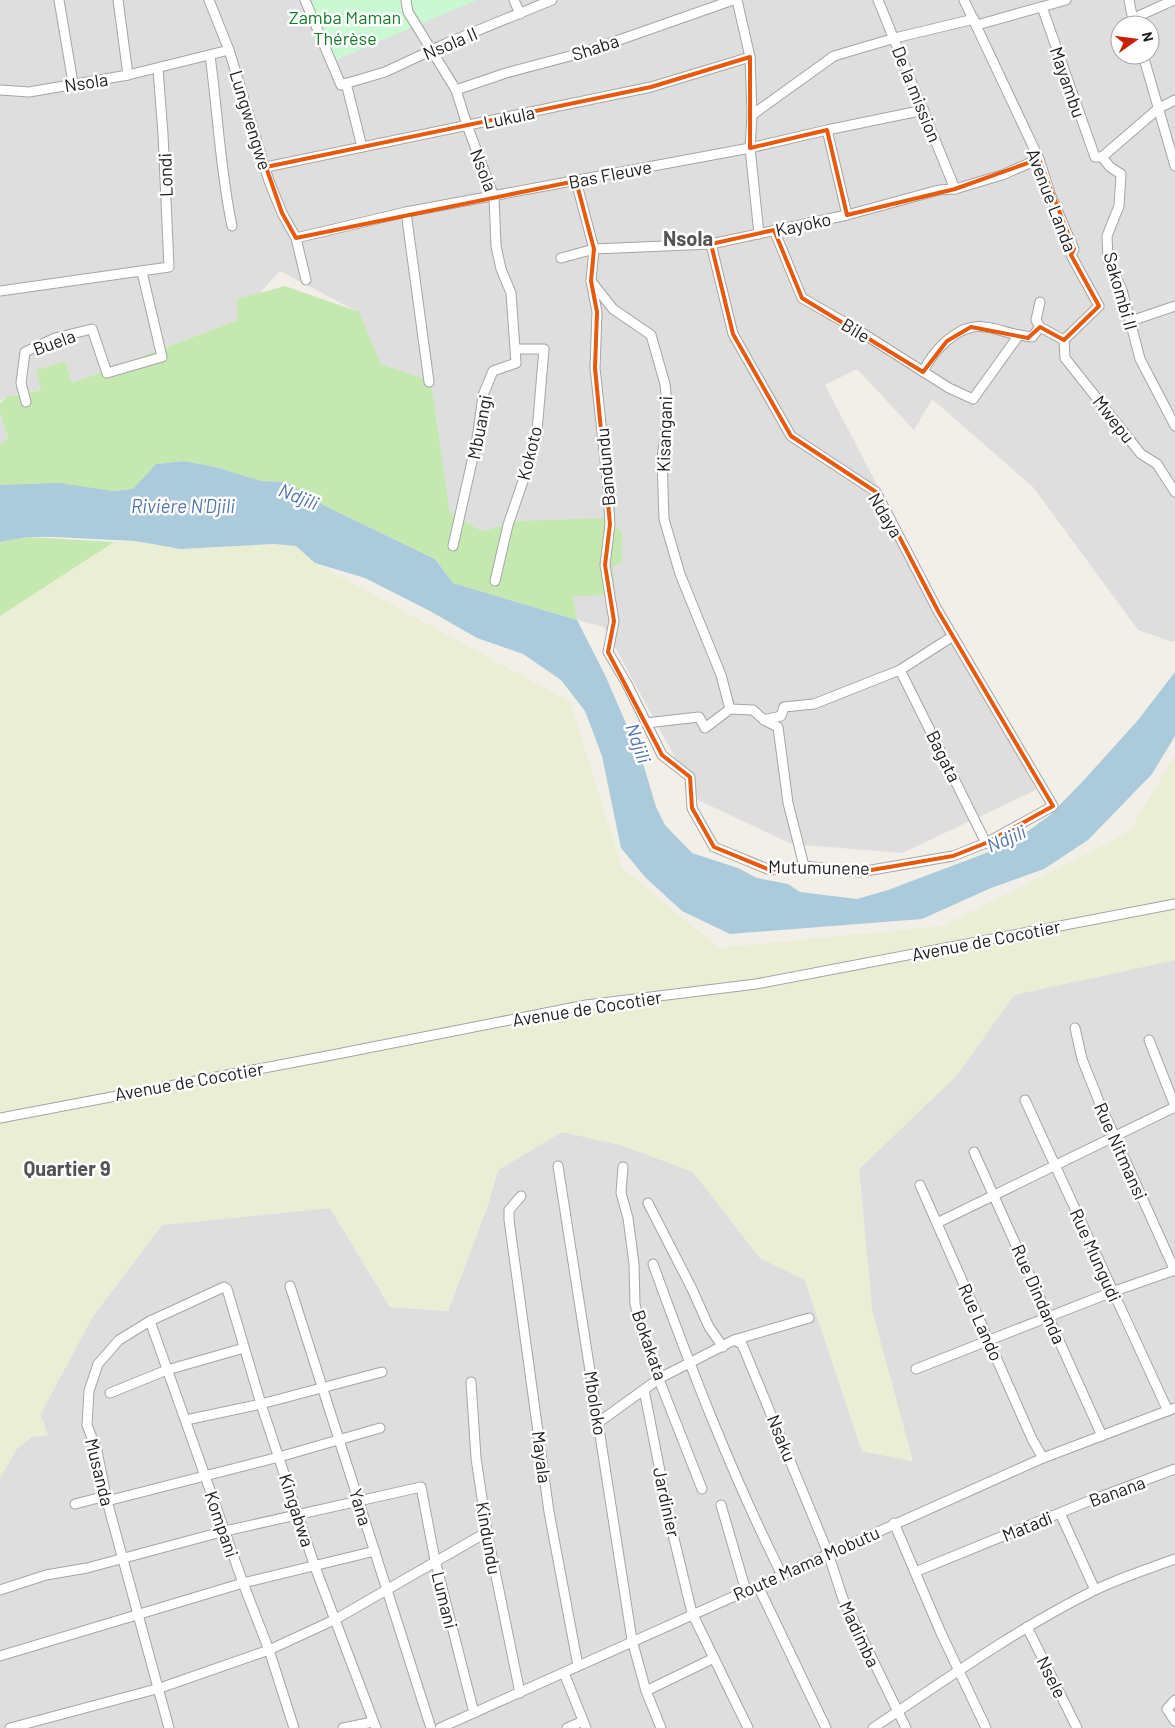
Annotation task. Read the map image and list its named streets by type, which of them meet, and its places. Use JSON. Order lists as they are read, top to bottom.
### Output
{
  "streets": {
    "street": [
      "Nsola II",
      "Shaba",
      "Nsola",
      "Mayambu",
      "De la mission",
      "Lukula",
      "Lungwengwe",
      "Bas Fleuve",
      "Londi",
      "Avenue Landa",
      "Kayoko",
      "Sakombi II",
      "Bile",
      "Buela",
      "Mwepu",
      "Mbuangi",
      "Kisangani",
      "Kokoto",
      "Bandundu",
      "Ndaya",
      "Bagata",
      "Mutumunene",
      "Avenue de Cocotier",
      "Rue Nitmansi",
      "Rue Mungudi",
      "Rue Dindanda",
      "Rue Lando",
      "Bokakata",
      "Mboloko",
      "Nsaku",
      "Mayala",
      "Musanda",
      "Banana",
      "Jardinier",
      "Yana",
      "Kingabwa",
      "Kompani",
      "Matadi",
      "Kindundu",
      "Route Mama Mobutu",
      "Lumani",
      "Madimba",
      "Nsele"
    ]
  },
  "crossings": [
    ["Nsola II", "Nsola"],
    ["Shaba", "Nsola"],
    ["Nsola", "Lukula"],
    ["Nsola", "Lungwengwe"],
    ["Nsola", "Bas Fleuve"],
    ["Nsola", "Londi"],
    ["Nsola", "Mbuangi"],
    ["Nsola", "Kokoto"],
    ["Mayambu", "Sakombi II"],
    ["De la mission", "Bas Fleuve"],
    ["De la mission", "Kayoko"],
    ["Lukula", "Lungwengwe"],
    ["Lungwengwe", "Bas Fleuve"],
    ["Londi", "Buela"],
    ["Avenue Landa", "Kayoko"],
    ["Avenue Landa", "Mwepu"],
    ["Kayoko", "Bile"],
    ["Kayoko", "Ndaya"],
    ["Mbuangi", "Kokoto"],
    ["Kisangani", "Bandundu"],
    ["Bandundu", "Mutumunene"],
    ["Ndaya", "Mutumunene"],
    ["Bagata", "Mutumunene"],
    ["Rue Mungudi", "Route Mama Mobutu"],
    ["Rue Dindanda", "Route Mama Mobutu"],
    ["Rue Lando", "Route Mama Mobutu"],
    ["Mboloko", "Route Mama Mobutu"],
    ["Nsaku", "Route Mama Mobutu"],
    ["Nsaku", "Madimba"],
    ["Mayala", "Route Mama Mobutu"],
    ["Musanda", "Kingabwa"],
    ["Musanda", "Kompani"],
    ["Banana", "Matadi"],
    ["Jardinier", "Route Mama Mobutu"],
    ["Yana", "Lumani"],
    ["Kindundu", "Route Mama Mobutu"],
    ["Route Mama Mobutu", "Lumani"],
    ["Route Mama Mobutu", "Madimba"]
  ],
  "districts": ["Nsola", "Quartier 9"],
  "water": ["Ndjili", "Rivière N'Djili"],
  "parks": ["Zamba Maman Thérèse"],
  "north": "right"
}
